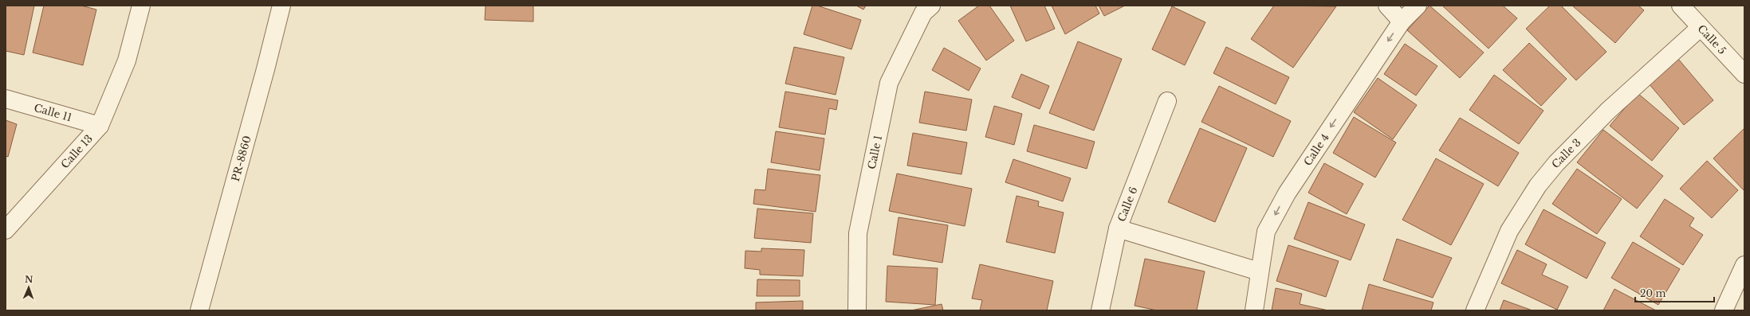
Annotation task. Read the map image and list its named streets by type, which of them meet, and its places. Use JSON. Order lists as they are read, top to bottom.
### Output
{
  "streets": {
    "street": [
      "Calle 5",
      "Calle 11",
      "Calle 4",
      "Calle 13",
      "Calle 1",
      "Calle 3",
      "PR-8860",
      "Calle 6"
    ]
  },
  "crossings": [
    ["Calle 5", "Calle 3"],
    ["Calle 11", "Calle 13"]
  ],
  "one_way": ["Calle 4"],
  "scale_bar": "20 m",
  "north": "top"
}
